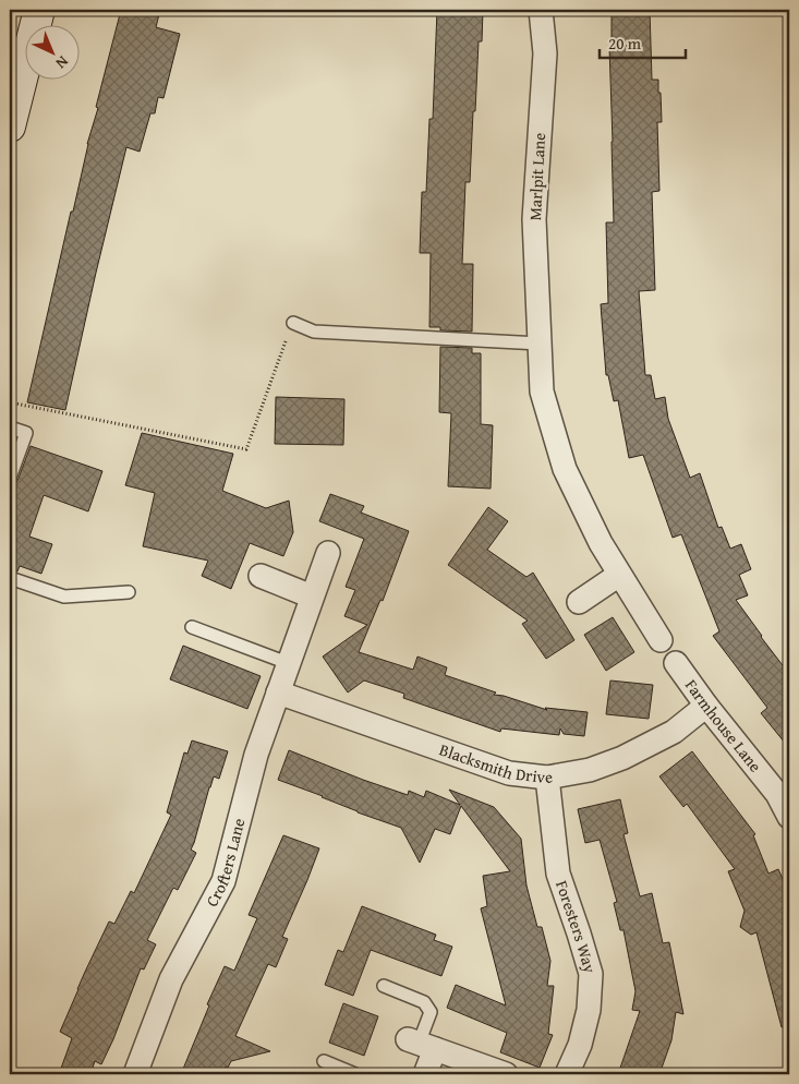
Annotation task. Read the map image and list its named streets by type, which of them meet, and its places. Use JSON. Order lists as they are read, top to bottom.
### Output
{
  "streets": {
    "street": [
      "Marlpit Lane",
      "Farmhouse Lane",
      "Blacksmith Drive",
      "Crofters Lane",
      "Foresters Way"
    ]
  },
  "crossings": [
    ["Farmhouse Lane", "Blacksmith Drive"],
    ["Blacksmith Drive", "Crofters Lane"],
    ["Blacksmith Drive", "Foresters Way"]
  ],
  "scale_bar": "20 m",
  "north": "bottom right"
}
